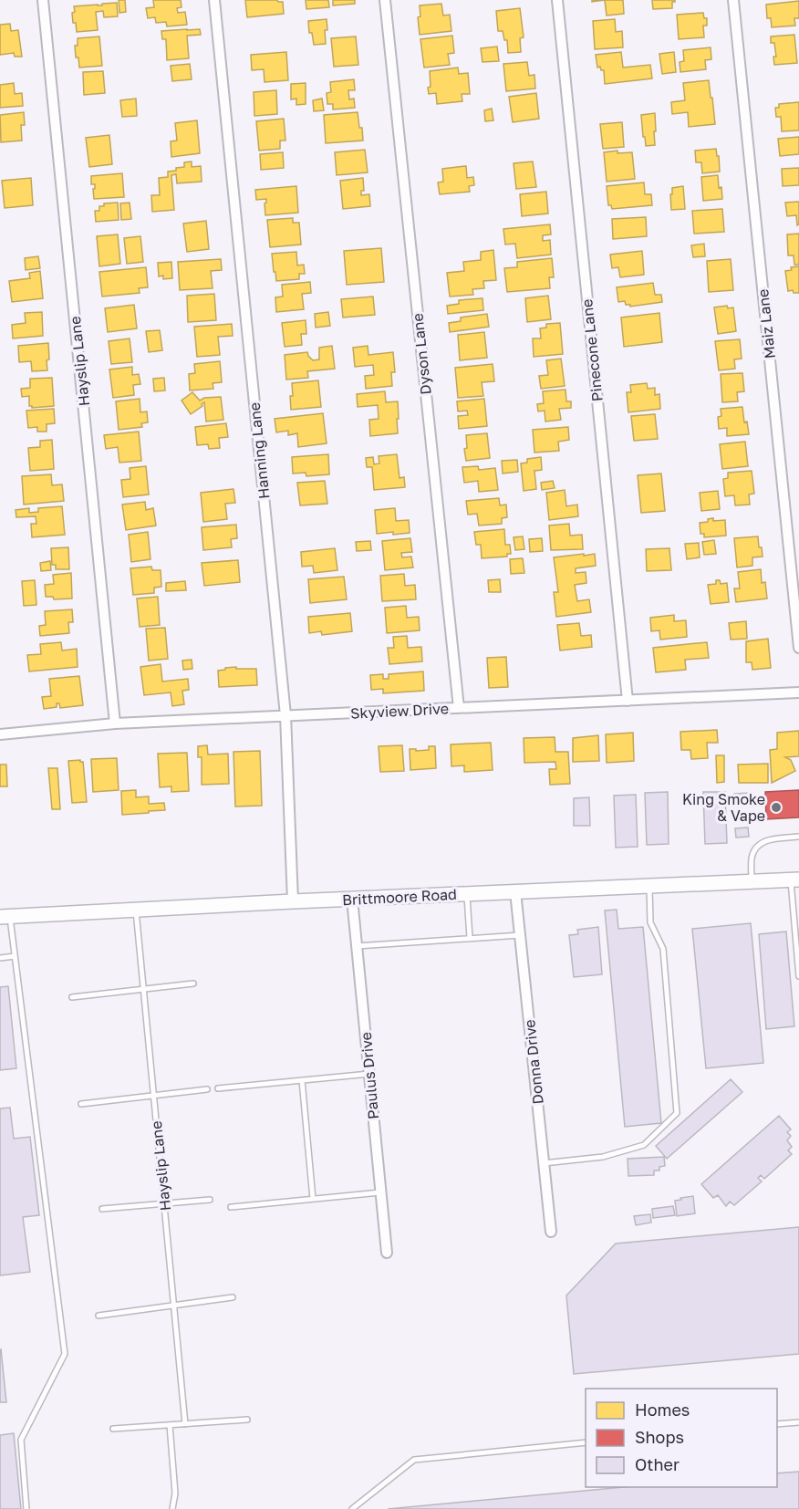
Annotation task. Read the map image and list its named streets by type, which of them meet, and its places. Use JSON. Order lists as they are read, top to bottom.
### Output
{
  "streets": {
    "main road": ["Brittmoore Road"],
    "street": [
      "Maiz Lane",
      "Pinecone Lane",
      "Dyson Lane",
      "Hayslip Lane",
      "Hanning Lane",
      "Skyview Drive",
      "Donna Drive",
      "Paulus Drive"
    ]
  },
  "crossings": [
    ["Pinecone Lane", "Skyview Drive"],
    ["Dyson Lane", "Skyview Drive"],
    ["Hayslip Lane", "Skyview Drive"],
    ["Hayslip Lane", "Brittmoore Road"],
    ["Hanning Lane", "Skyview Drive"],
    ["Hanning Lane", "Brittmoore Road"],
    ["Brittmoore Road", "Donna Drive"],
    ["Brittmoore Road", "Paulus Drive"]
  ],
  "places": ["King Smoke & Vape"],
  "legend": ["Homes", "Shops", "Other"]
}
